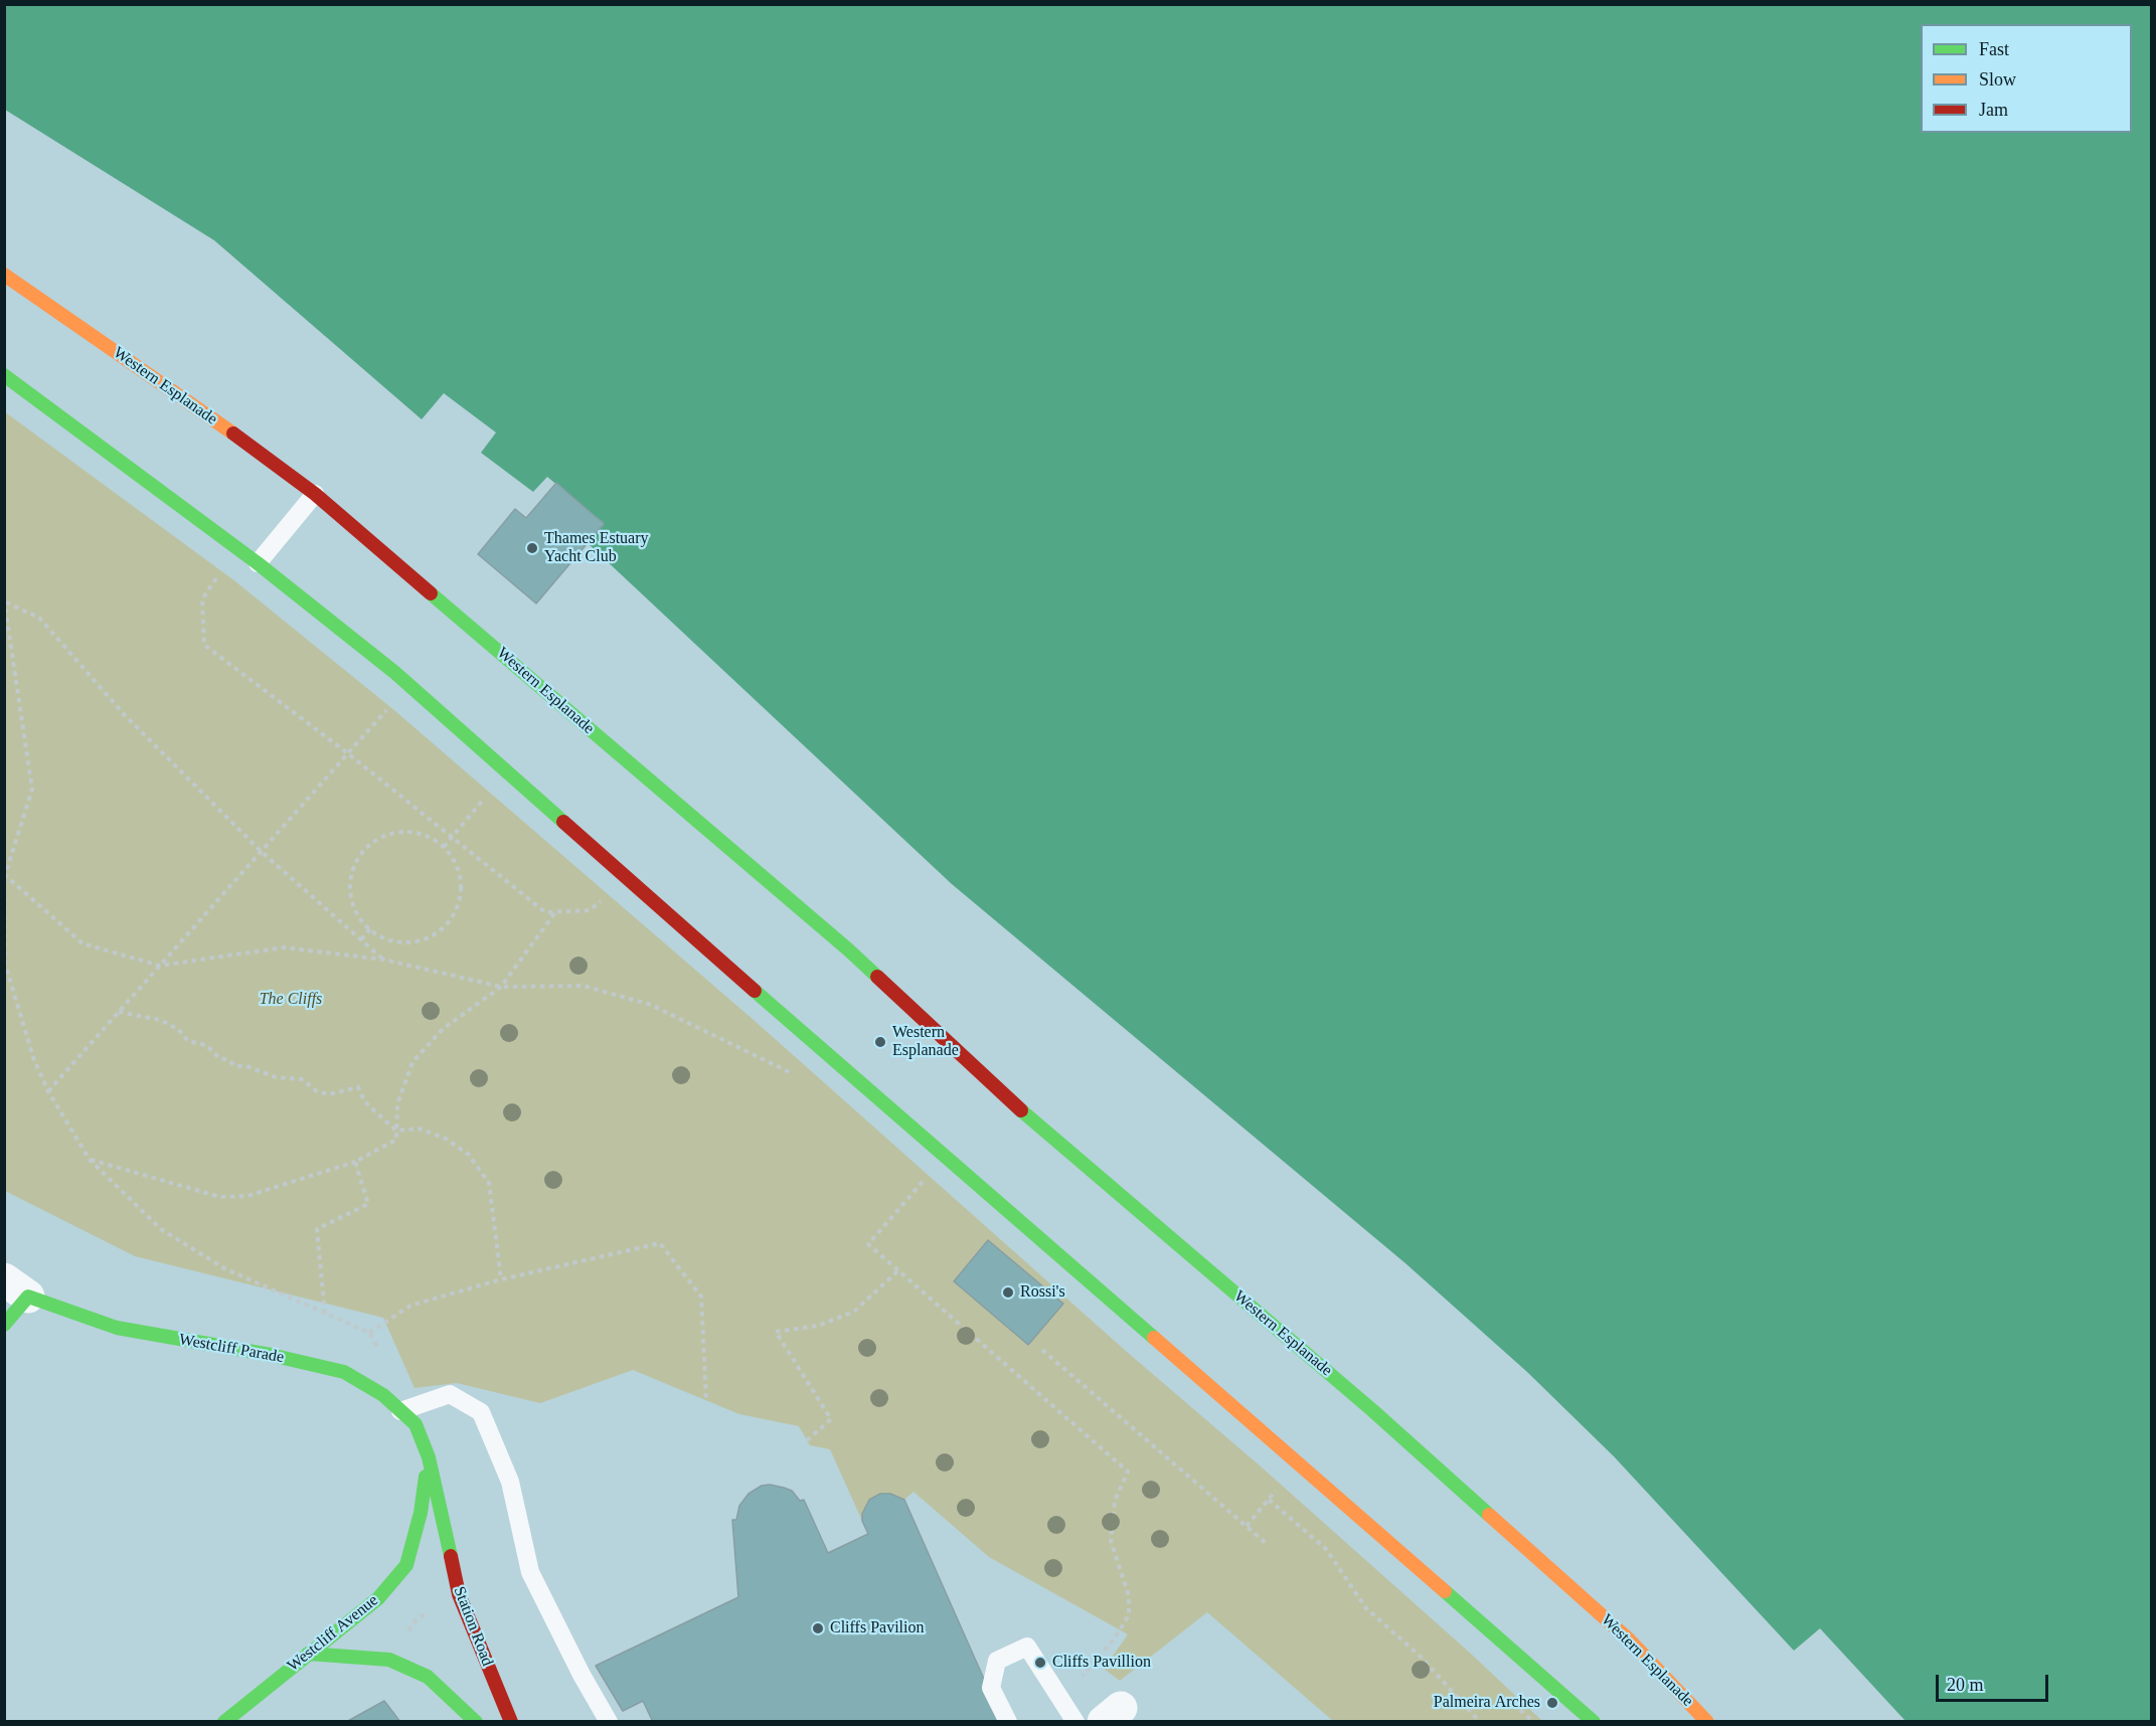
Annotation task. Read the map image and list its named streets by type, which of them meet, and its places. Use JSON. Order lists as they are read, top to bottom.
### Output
{
  "streets": {
    "street": [
      "Western Esplanade",
      "Westcliff Parade",
      "Station Road",
      "Westcliff Avenue"
    ]
  },
  "crossings": [
    ["Westcliff Parade", "Station Road"],
    ["Westcliff Parade", "Westcliff Avenue"],
    ["Station Road", "Westcliff Avenue"]
  ],
  "parks": ["The Cliffs"],
  "places": [
    "Thames Estuary Yacht Club",
    "Western Esplanade",
    "Rossi's",
    "Cliffs Pavilion",
    "Cliffs Pavillion",
    "Palmeira Arches"
  ],
  "legend": ["Fast", "Slow", "Jam"],
  "scale_bar": "20 m"
}
